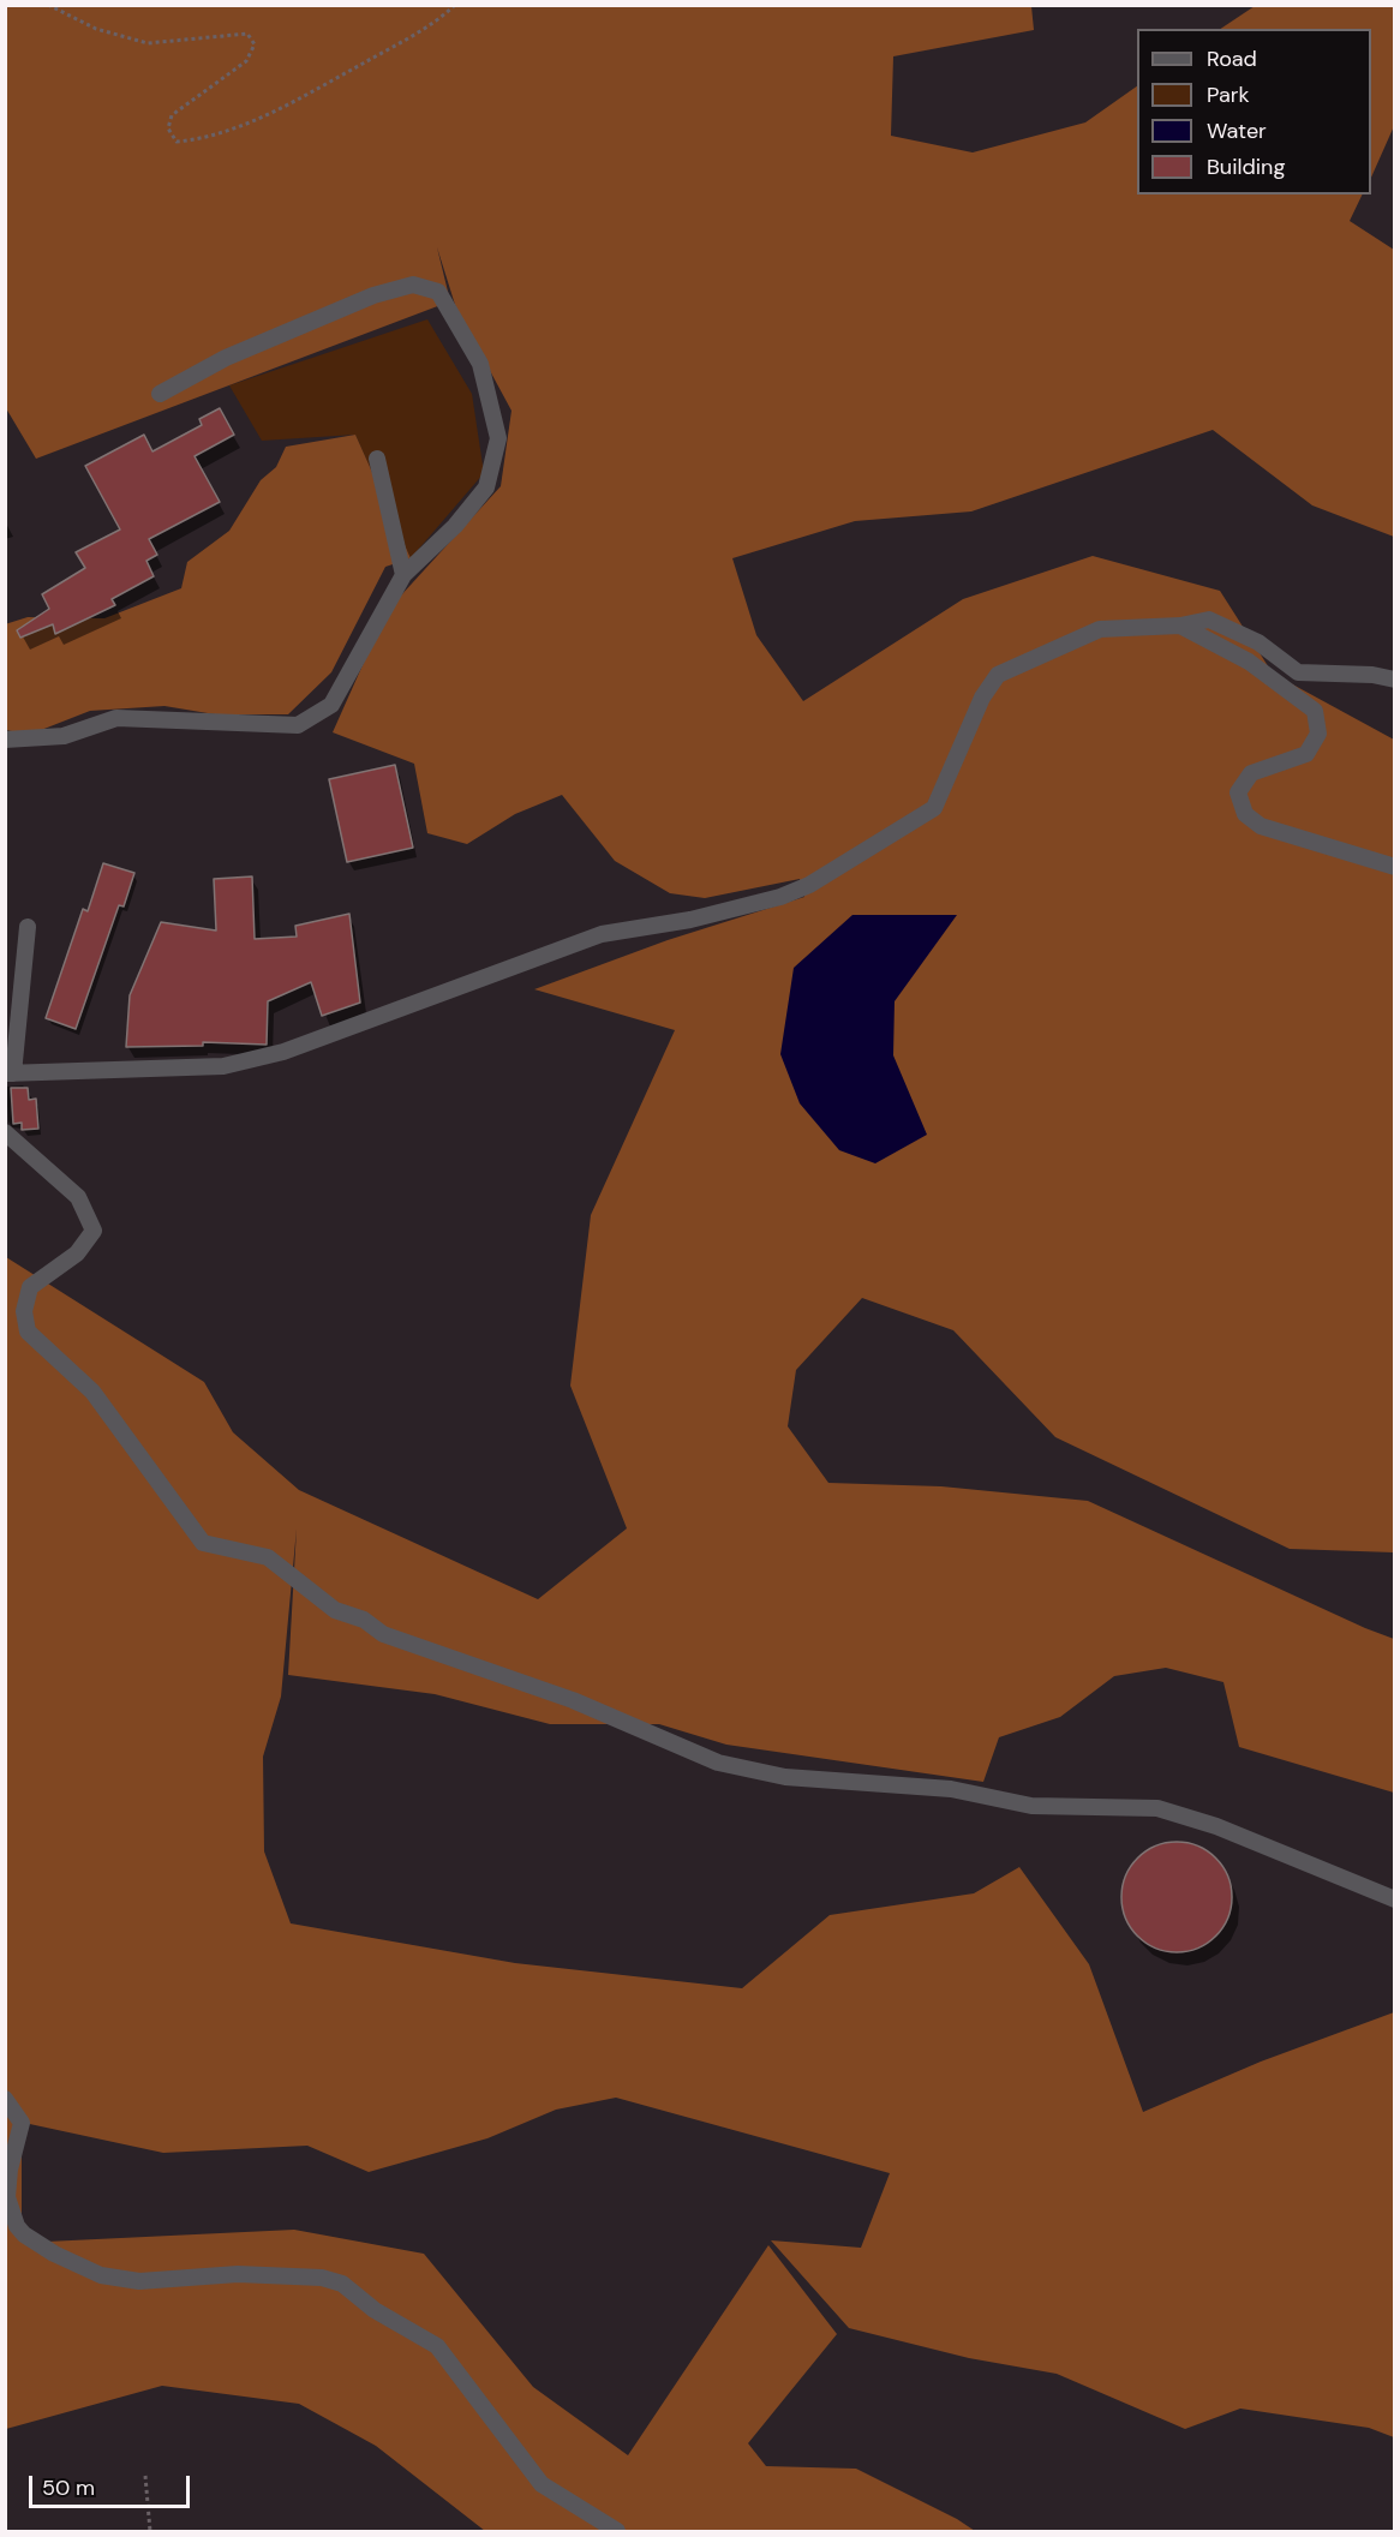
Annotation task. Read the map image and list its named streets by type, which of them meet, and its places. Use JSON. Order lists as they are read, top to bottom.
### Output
{
  "legend": [
    "Road",
    "Park",
    "Water",
    "Building"
  ],
  "scale_bar": "50 m"
}
